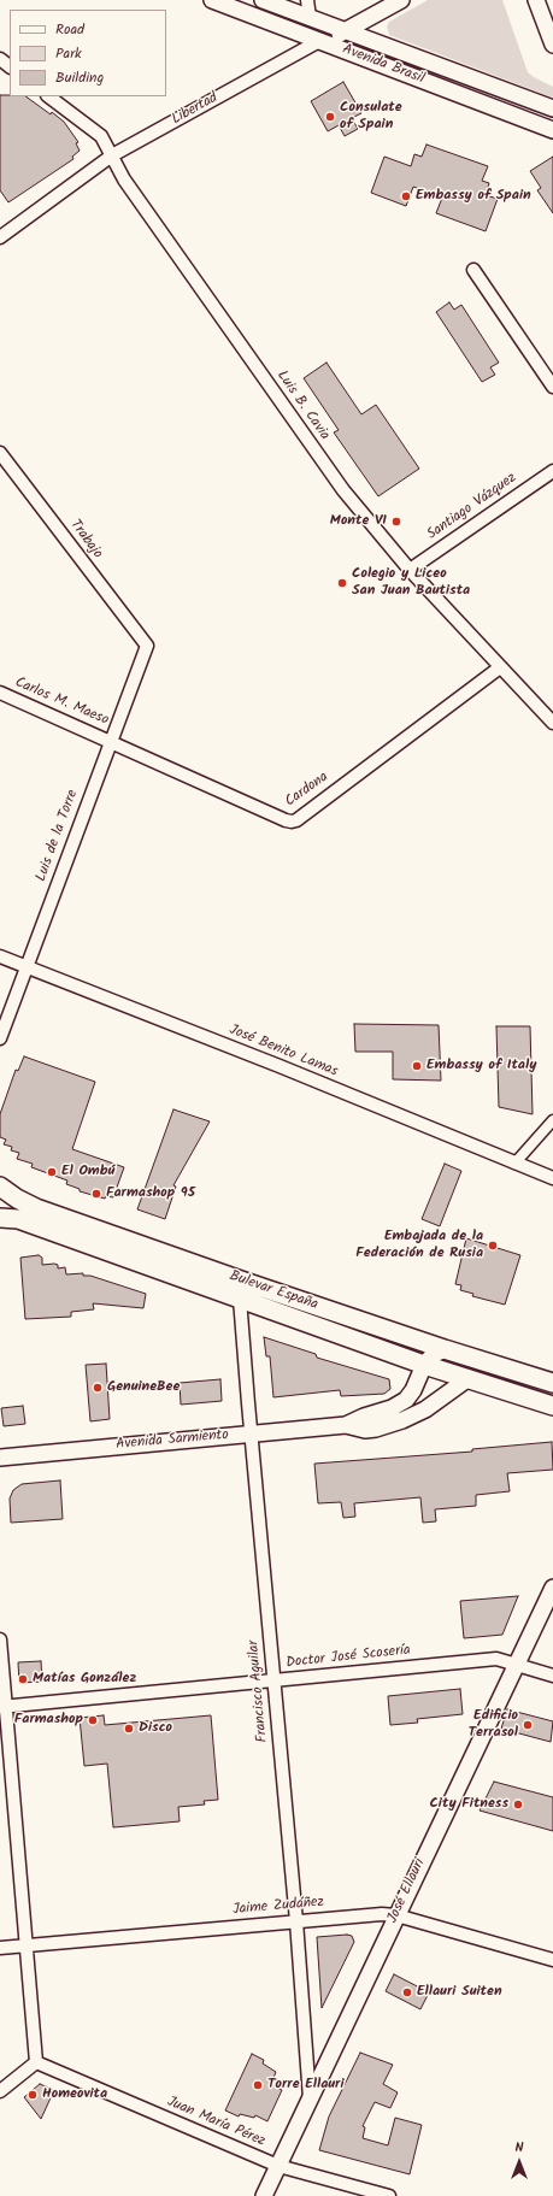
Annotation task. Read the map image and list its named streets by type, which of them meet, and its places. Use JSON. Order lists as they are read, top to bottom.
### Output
{
  "streets": {
    "main road": ["Bulevar España"],
    "street": [
      "Avenida Brasil",
      "Libertad",
      "Luis B. Cavia",
      "Santiago Vázquez",
      "Trabajo",
      "Carlos M. Maeso",
      "Cardona",
      "Luis de la Torre",
      "José Benito Lamas",
      "Avenida Sarmiento",
      "Doctor José Scosería",
      "Francisco Aguilar",
      "José Ellauri",
      "Jaime Zudáñez",
      "Juan María Pérez"
    ]
  },
  "crossings": [
    ["Avenida Brasil", "Libertad"],
    ["Libertad", "Luis B. Cavia"],
    ["Luis B. Cavia", "Santiago Vázquez"],
    ["Luis B. Cavia", "Cardona"],
    ["Trabajo", "Luis de la Torre"],
    ["Carlos M. Maeso", "Cardona"],
    ["Carlos M. Maeso", "Luis de la Torre"],
    ["Cardona", "Luis de la Torre"],
    ["Luis de la Torre", "José Benito Lamas"],
    ["Bulevar España", "Avenida Sarmiento"],
    ["Bulevar España", "Francisco Aguilar"],
    ["Avenida Sarmiento", "Francisco Aguilar"],
    ["Doctor José Scosería", "Francisco Aguilar"],
    ["Doctor José Scosería", "José Ellauri"],
    ["Francisco Aguilar", "José Ellauri"],
    ["Francisco Aguilar", "Jaime Zudáñez"],
    ["José Ellauri", "Jaime Zudáñez"],
    ["José Ellauri", "Juan María Pérez"]
  ],
  "places": [
    "Consulate of Spain",
    "Embassy of Spain",
    "Monte VI",
    "Colegio y Liceo San Juan Bautista",
    "Embassy of Italy",
    "El Ombú",
    "Farmashop 95",
    "Embajada de la Federación de Rusia",
    "GenuineBee",
    "Matías González",
    "Farmashop",
    "Edificio Terrasol",
    "Disco",
    "City Fitness",
    "Ellauri Suiten",
    "Torre Ellauri",
    "Homeovita"
  ],
  "legend": ["Road", "Park", "Building"],
  "north": "top"
}
